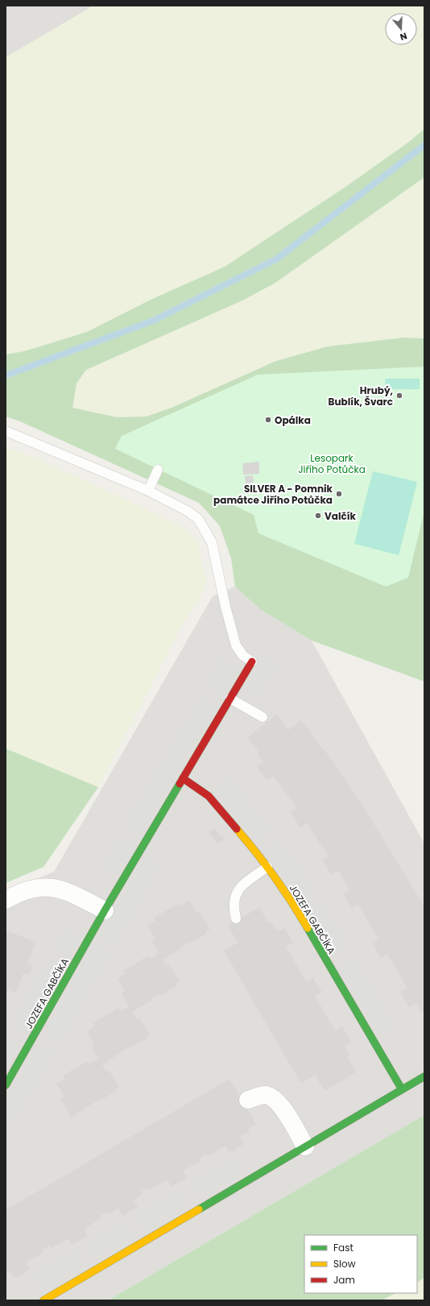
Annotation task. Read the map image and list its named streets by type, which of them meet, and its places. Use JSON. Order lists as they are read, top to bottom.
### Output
{
  "streets": {
    "street": ["JOZEFA GABČÍKA"]
  },
  "parks": ["Lesopark Jiřího Potůčka"],
  "places": [
    "Hrubý, Bublík, Švarc",
    "Opálka",
    "SILVER A - Pomnik památce Jiřího Potůčka",
    "Valčík"
  ],
  "legend": ["Fast", "Slow", "Jam"],
  "north": "bottom"
}
